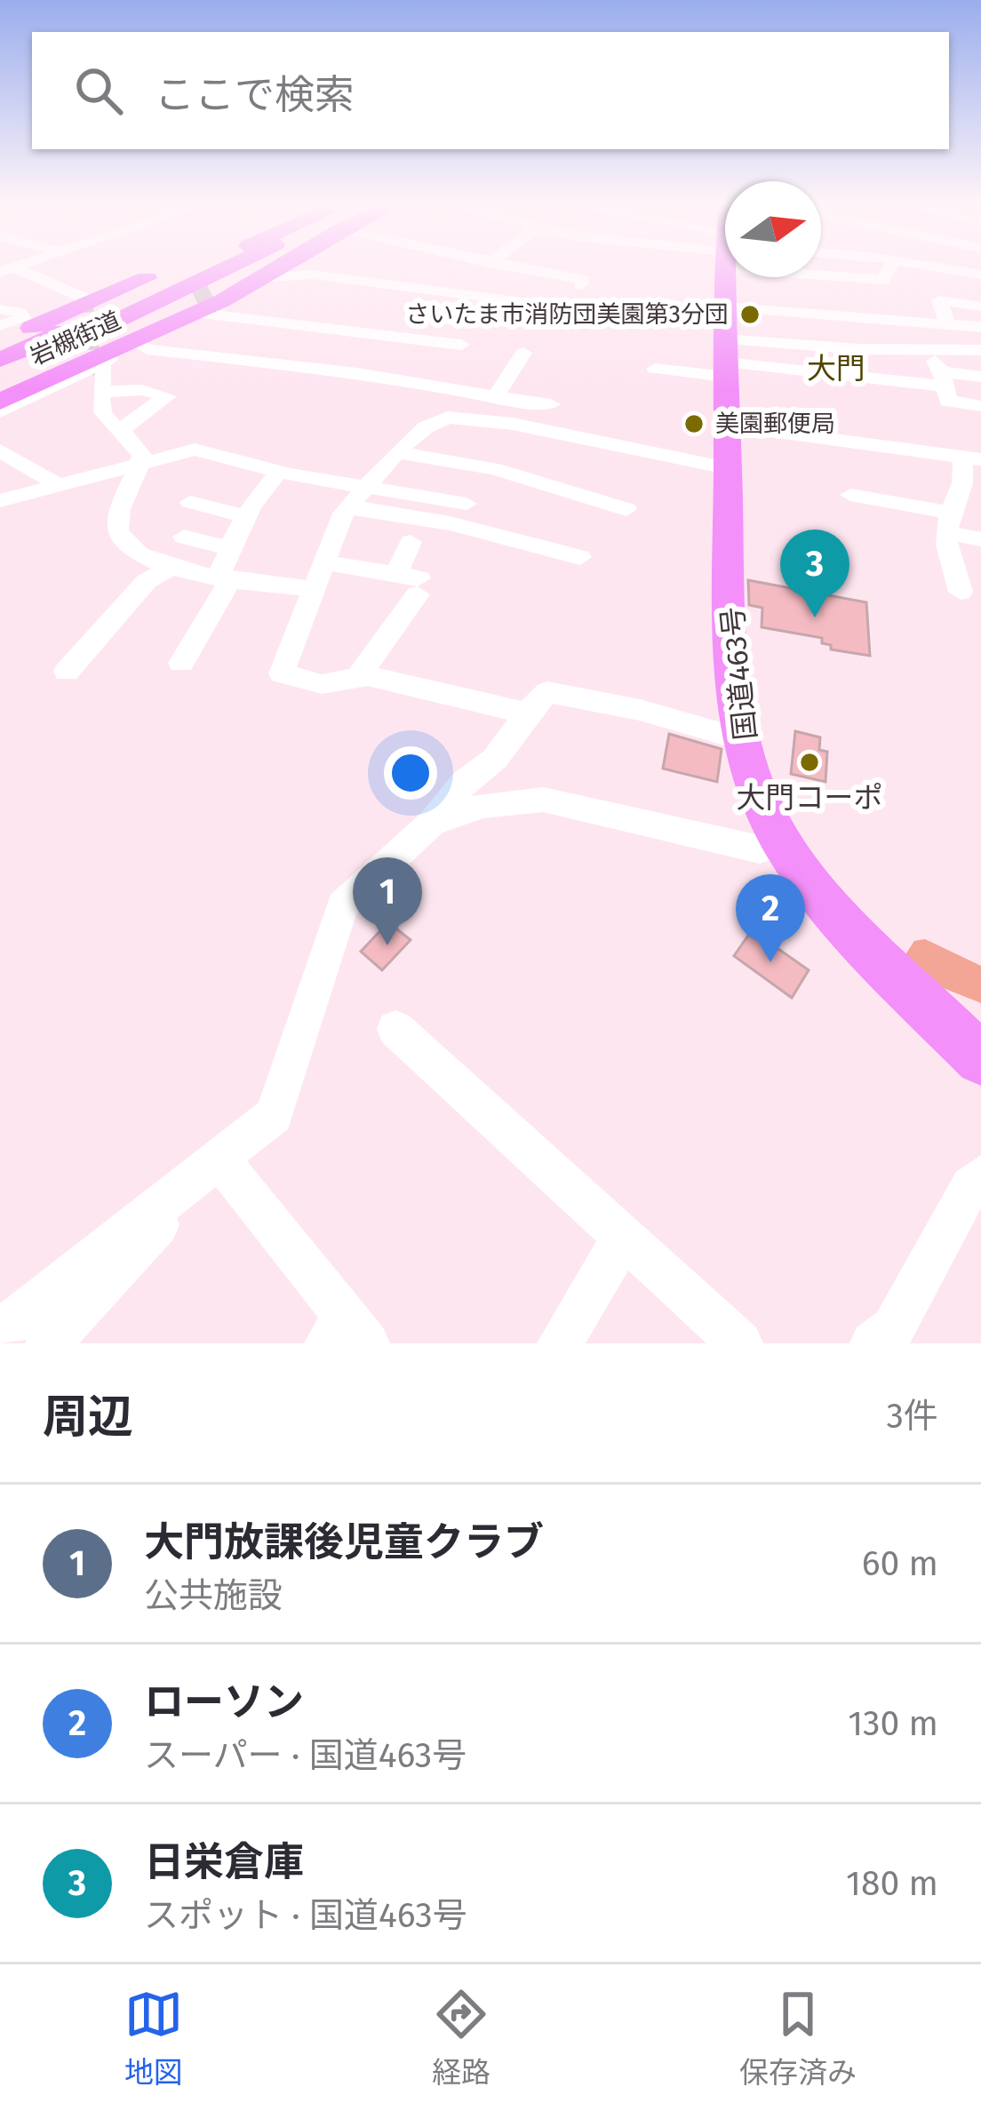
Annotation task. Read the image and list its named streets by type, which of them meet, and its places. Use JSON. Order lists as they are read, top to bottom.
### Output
{
  "streets": {
    "highway": ["岩槻街道", "国道463号"]
  },
  "districts": ["大門"],
  "places": ["さいたま市消防団美園第3分団", "美園郵便局", "大門コーポ"],
  "north": "right",
  "page": {
    "search": "ここで検索",
    "pins": ["3", "1", "2"],
    "heading": ["周辺", "3件"],
    "list": [
      {
        "mark": "1",
        "name": "大門放課後児童クラブ",
        "note": "公共施設",
        "value": "60 m"
      },
      {
        "mark": "2",
        "name": "ローソン",
        "note": "スーパー · 国道463号",
        "value": "130 m"
      },
      {
        "mark": "3",
        "name": "日栄倉庫",
        "note": "スポット · 国道463号",
        "value": "180 m"
      }
    ],
    "nav": ["地図", "経路", "保存済み"]
  }
}
